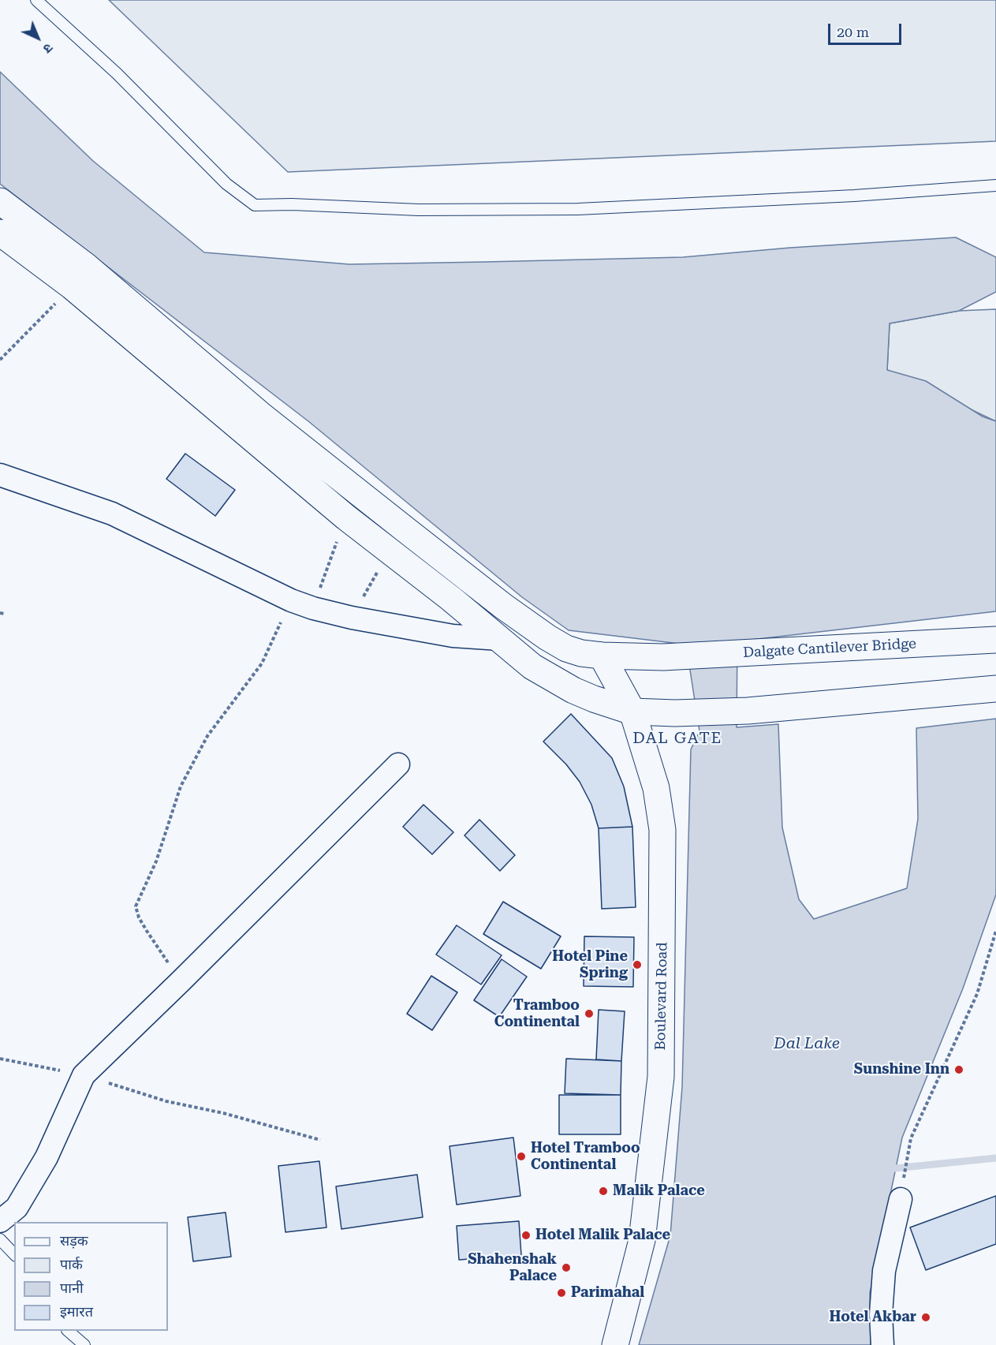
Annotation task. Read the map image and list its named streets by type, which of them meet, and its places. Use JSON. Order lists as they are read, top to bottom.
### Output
{
  "streets": {
    "main road": ["Dalgate Cantilever Bridge", "Boulevard Road"]
  },
  "crossings": [
    ["Dalgate Cantilever Bridge", "Boulevard Road"]
  ],
  "districts": ["DAL GATE"],
  "water": ["Dal Lake"],
  "places": [
    "Hotel Pine Spring",
    "Tramboo Continental",
    "Sunshine Inn",
    "Hotel Tramboo Continental",
    "Malik Palace",
    "Hotel Malik Palace",
    "Shahenshak Palace",
    "Parimahal",
    "Hotel Akbar"
  ],
  "legend": [
    "सड़क",
    "पार्क",
    "पानी",
    "इमारत"
  ],
  "scale_bar": "20 m",
  "north": "bottom right"
}
